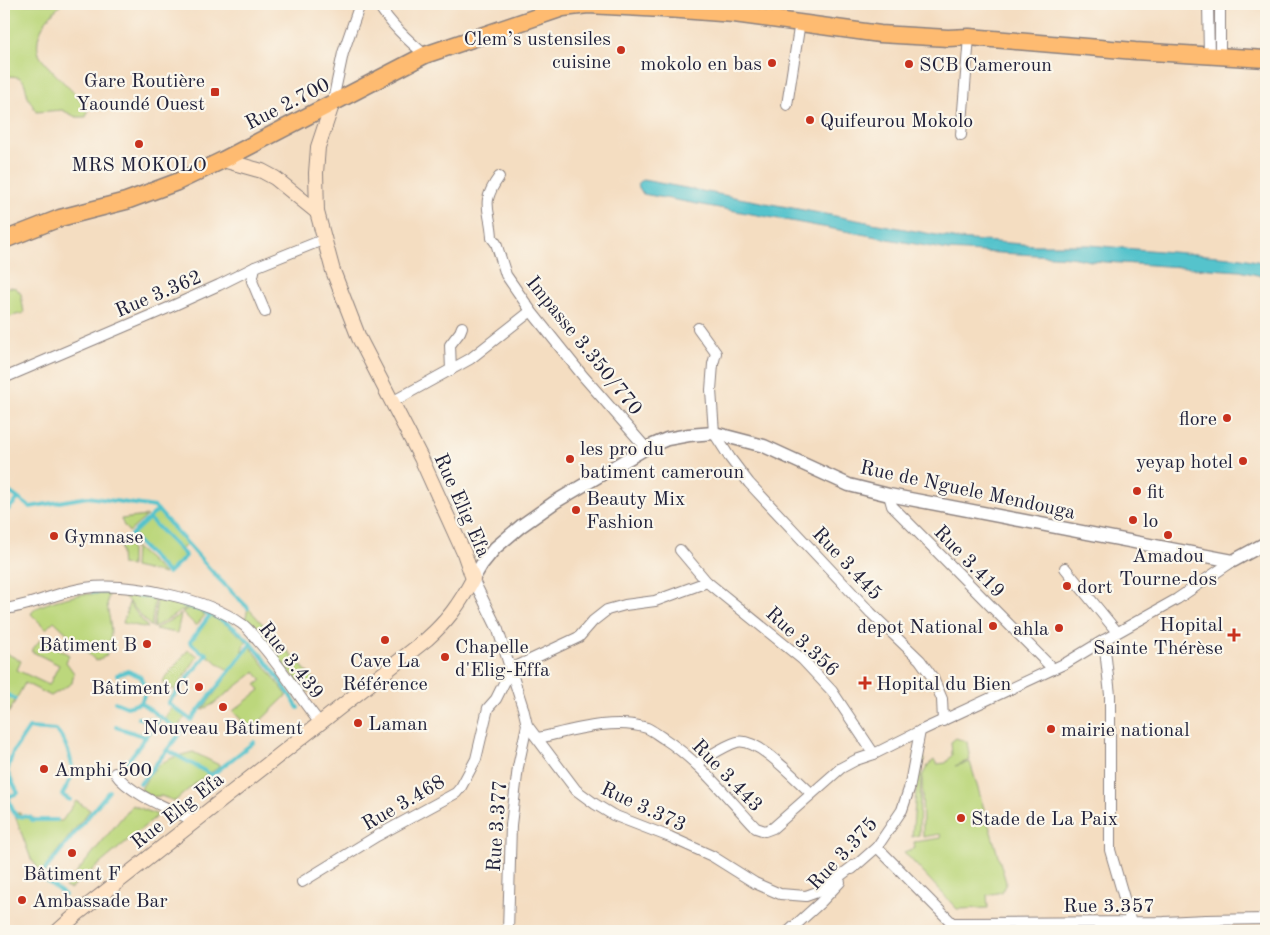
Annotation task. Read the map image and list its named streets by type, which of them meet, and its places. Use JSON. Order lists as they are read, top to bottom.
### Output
{
  "streets": {
    "main road": ["Rue 2.700", "Rue Elig Efa"],
    "street": [
      "Rue 3.362",
      "Impasse 3.350/770",
      "Rue de Nguele Mendouga",
      "Rue 3.419",
      "Rue 3.445",
      "Rue 3.356",
      "Rue 3.439",
      "Rue 3.443",
      "Rue 3.468",
      "Rue 3.373",
      "Rue 3.377",
      "Rue 3.375",
      "Rue 3.357"
    ]
  },
  "crossings": [
    ["Rue 2.700", "Rue Elig Efa"],
    ["Rue 3.362", "Rue Elig Efa"],
    ["Impasse 3.350/770", "Rue de Nguele Mendouga"],
    ["Rue de Nguele Mendouga", "Rue Elig Efa"],
    ["Rue de Nguele Mendouga", "Rue 3.419"],
    ["Rue de Nguele Mendouga", "Rue 3.445"],
    ["Rue de Nguele Mendouga", "Rue 3.373"],
    ["Rue Elig Efa", "Rue 3.439"],
    ["Rue Elig Efa", "Rue 3.373"],
    ["Rue 3.356", "Rue 3.443"],
    ["Rue 3.443", "Rue 3.373"],
    ["Rue 3.468", "Rue 3.373"],
    ["Rue 3.373", "Rue 3.377"],
    ["Rue 3.373", "Rue 3.375"]
  ],
  "places": {
    "other": [
      "Clem’s ustensiles cuisine",
      "mokolo en bas",
      "SCB Cameroun",
      "Quifeurou Mokolo",
      "MRS MOKOLO",
      "flore",
      "les pro du batiment cameroun",
      "yeyap hotel",
      "fit",
      "Beauty Mix Fashion",
      "lo",
      "Amadou Tourne-dos",
      "Gymnase",
      "dort",
      "depot National",
      "ahla",
      "Cave La Référence",
      "Bâtiment B",
      "Chapelle d'Elig-Effa",
      "Bâtiment C",
      "Nouveau Bâtiment",
      "Laman",
      "mairie national",
      "Amphi 500",
      "Stade de La Paix",
      "Bâtiment F",
      "Ambassade Bar"
    ],
    "transit": ["Gare Routière Yaoundé Ouest"],
    "health": ["Hopital Sainte Thérèse", "Hopital du Bien"]
  }
}
